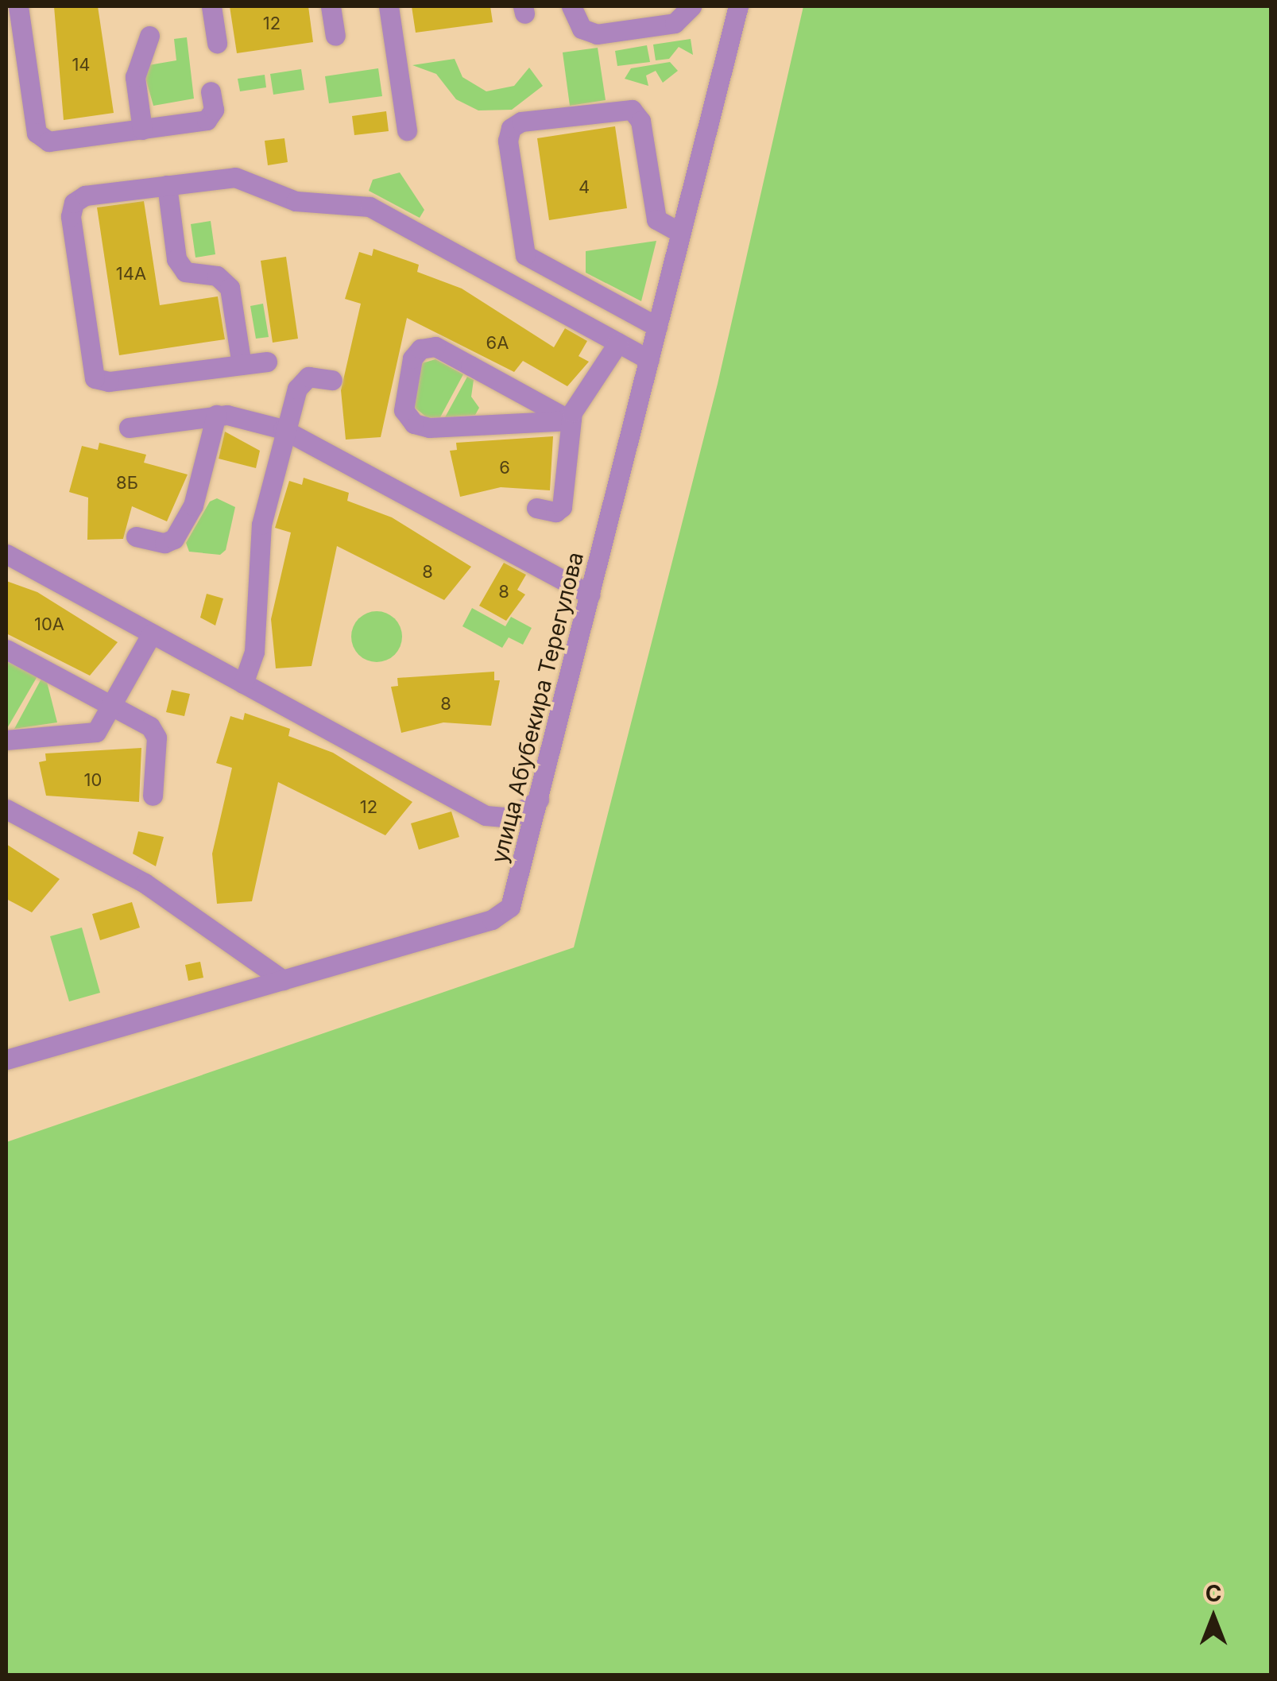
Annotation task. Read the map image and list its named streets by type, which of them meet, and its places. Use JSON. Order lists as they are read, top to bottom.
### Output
{
  "streets": {
    "street": ["улица Абубекира Терегулова"]
  },
  "house_numbers": [
    "12",
    "14",
    "4",
    "14А",
    "6А",
    "6",
    "8Б",
    "8",
    "8",
    "10А",
    "8",
    "10",
    "12"
  ],
  "north": "top"
}
